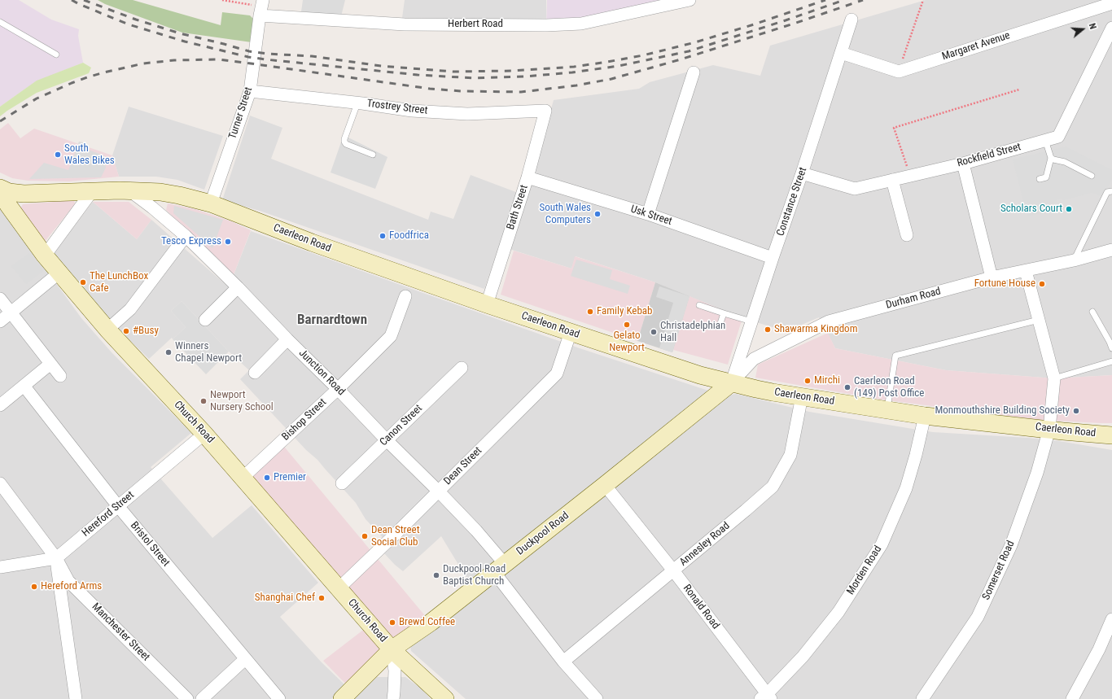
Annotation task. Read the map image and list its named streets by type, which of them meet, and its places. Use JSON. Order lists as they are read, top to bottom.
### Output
{
  "streets": {
    "street": [
      "Herbert Road",
      "Margaret Avenue",
      "Trostrey Street",
      "Turner Street",
      "Rockfield Street",
      "Constance Street",
      "Bath Street",
      "Usk Street",
      "Caerleon Road",
      "Durham Road",
      "Junction Road",
      "Bishop Street",
      "Church Road",
      "Canon Street",
      "Dean Street",
      "Hereford Street",
      "Duckpool Road",
      "Bristol Street",
      "Annesley Road",
      "Morden Road",
      "Somerset Road",
      "Ronald Road",
      "Manchester Street"
    ]
  },
  "crossings": [
    ["Herbert Road", "Turner Street"],
    ["Trostrey Street", "Turner Street"],
    ["Trostrey Street", "Bath Street"],
    ["Turner Street", "Caerleon Road"],
    ["Rockfield Street", "Constance Street"],
    ["Constance Street", "Usk Street"],
    ["Constance Street", "Caerleon Road"],
    ["Constance Street", "Durham Road"],
    ["Constance Street", "Duckpool Road"],
    ["Bath Street", "Usk Street"],
    ["Bath Street", "Caerleon Road"],
    ["Caerleon Road", "Durham Road"],
    ["Caerleon Road", "Junction Road"],
    ["Caerleon Road", "Dean Street"],
    ["Caerleon Road", "Duckpool Road"],
    ["Caerleon Road", "Annesley Road"],
    ["Caerleon Road", "Morden Road"],
    ["Caerleon Road", "Somerset Road"],
    ["Durham Road", "Duckpool Road"],
    ["Junction Road", "Bishop Street"],
    ["Junction Road", "Canon Street"],
    ["Junction Road", "Dean Street"],
    ["Junction Road", "Duckpool Road"],
    ["Junction Road", "Annesley Road"],
    ["Bishop Street", "Church Road"],
    ["Church Road", "Dean Street"],
    ["Church Road", "Hereford Street"],
    ["Church Road", "Duckpool Road"],
    ["Hereford Street", "Bristol Street"],
    ["Hereford Street", "Manchester Street"],
    ["Duckpool Road", "Ronald Road"],
    ["Annesley Road", "Ronald Road"],
    ["Morden Road", "Ronald Road"]
  ],
  "districts": ["Barnardtown"],
  "places": [
    "South Wales Bikes",
    "Scholars Court",
    "South Wales Computers",
    "Foodfrica",
    "Tesco Express",
    "The LunchBox Cafe",
    "Fortune House",
    "Family Kebab",
    "Gelato Newport",
    "Shawarma Kingdom",
    "#Busy",
    "Christadelphian Hall",
    "Winners Chapel Newport",
    "Mirchi",
    "Caerleon Road (149) Post Office",
    "Newport Nursery School",
    "Monmouthshire Building Society",
    "Premier",
    "Dean Street Social Club",
    "Duckpool Road Baptist Church",
    "Hereford Arms",
    "Shanghai Chef",
    "Brewd Coffee"
  ],
  "north": "right"
}
